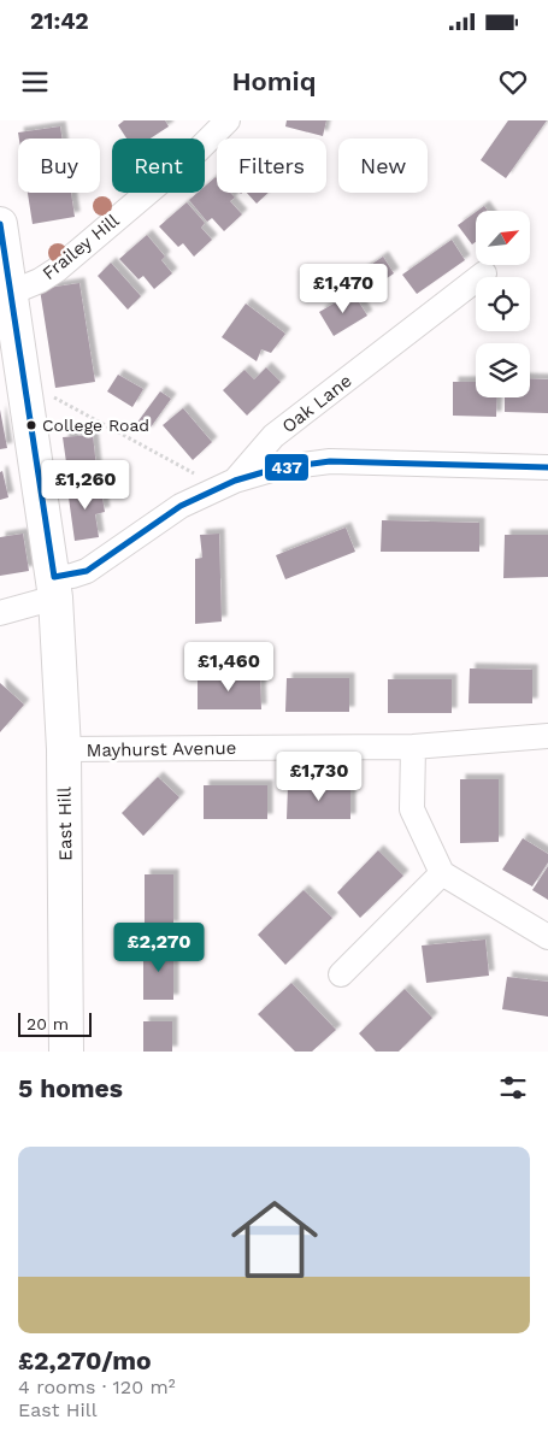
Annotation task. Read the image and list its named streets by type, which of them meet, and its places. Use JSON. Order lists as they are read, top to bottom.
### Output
{
  "streets": {
    "street": [
      "Frailey Hill",
      "Oak Lane",
      "Mayhurst Avenue",
      "East Hill"
    ]
  },
  "crossings": [
    ["Oak Lane", "East Hill"],
    ["Mayhurst Avenue", "East Hill"]
  ],
  "places": ["College Road"],
  "lines": ["transit line 437"],
  "scale_bar": "20 m",
  "north": "top right",
  "page": {
    "status": "21:42",
    "header": "Homiq",
    "chip": [
      "Buy",
      "Rent",
      "Filters",
      "New"
    ],
    "price": [
      "£1,470",
      "£1,260",
      "£1,460",
      "£1,730",
      "£2,270"
    ],
    "scale": "20 m",
    "heading": "5 homes",
    "list": [
      {
        "name": "£2,270/mo",
        "note": "4 rooms · 120 m² · East Hill"
      }
    ]
  }
}
